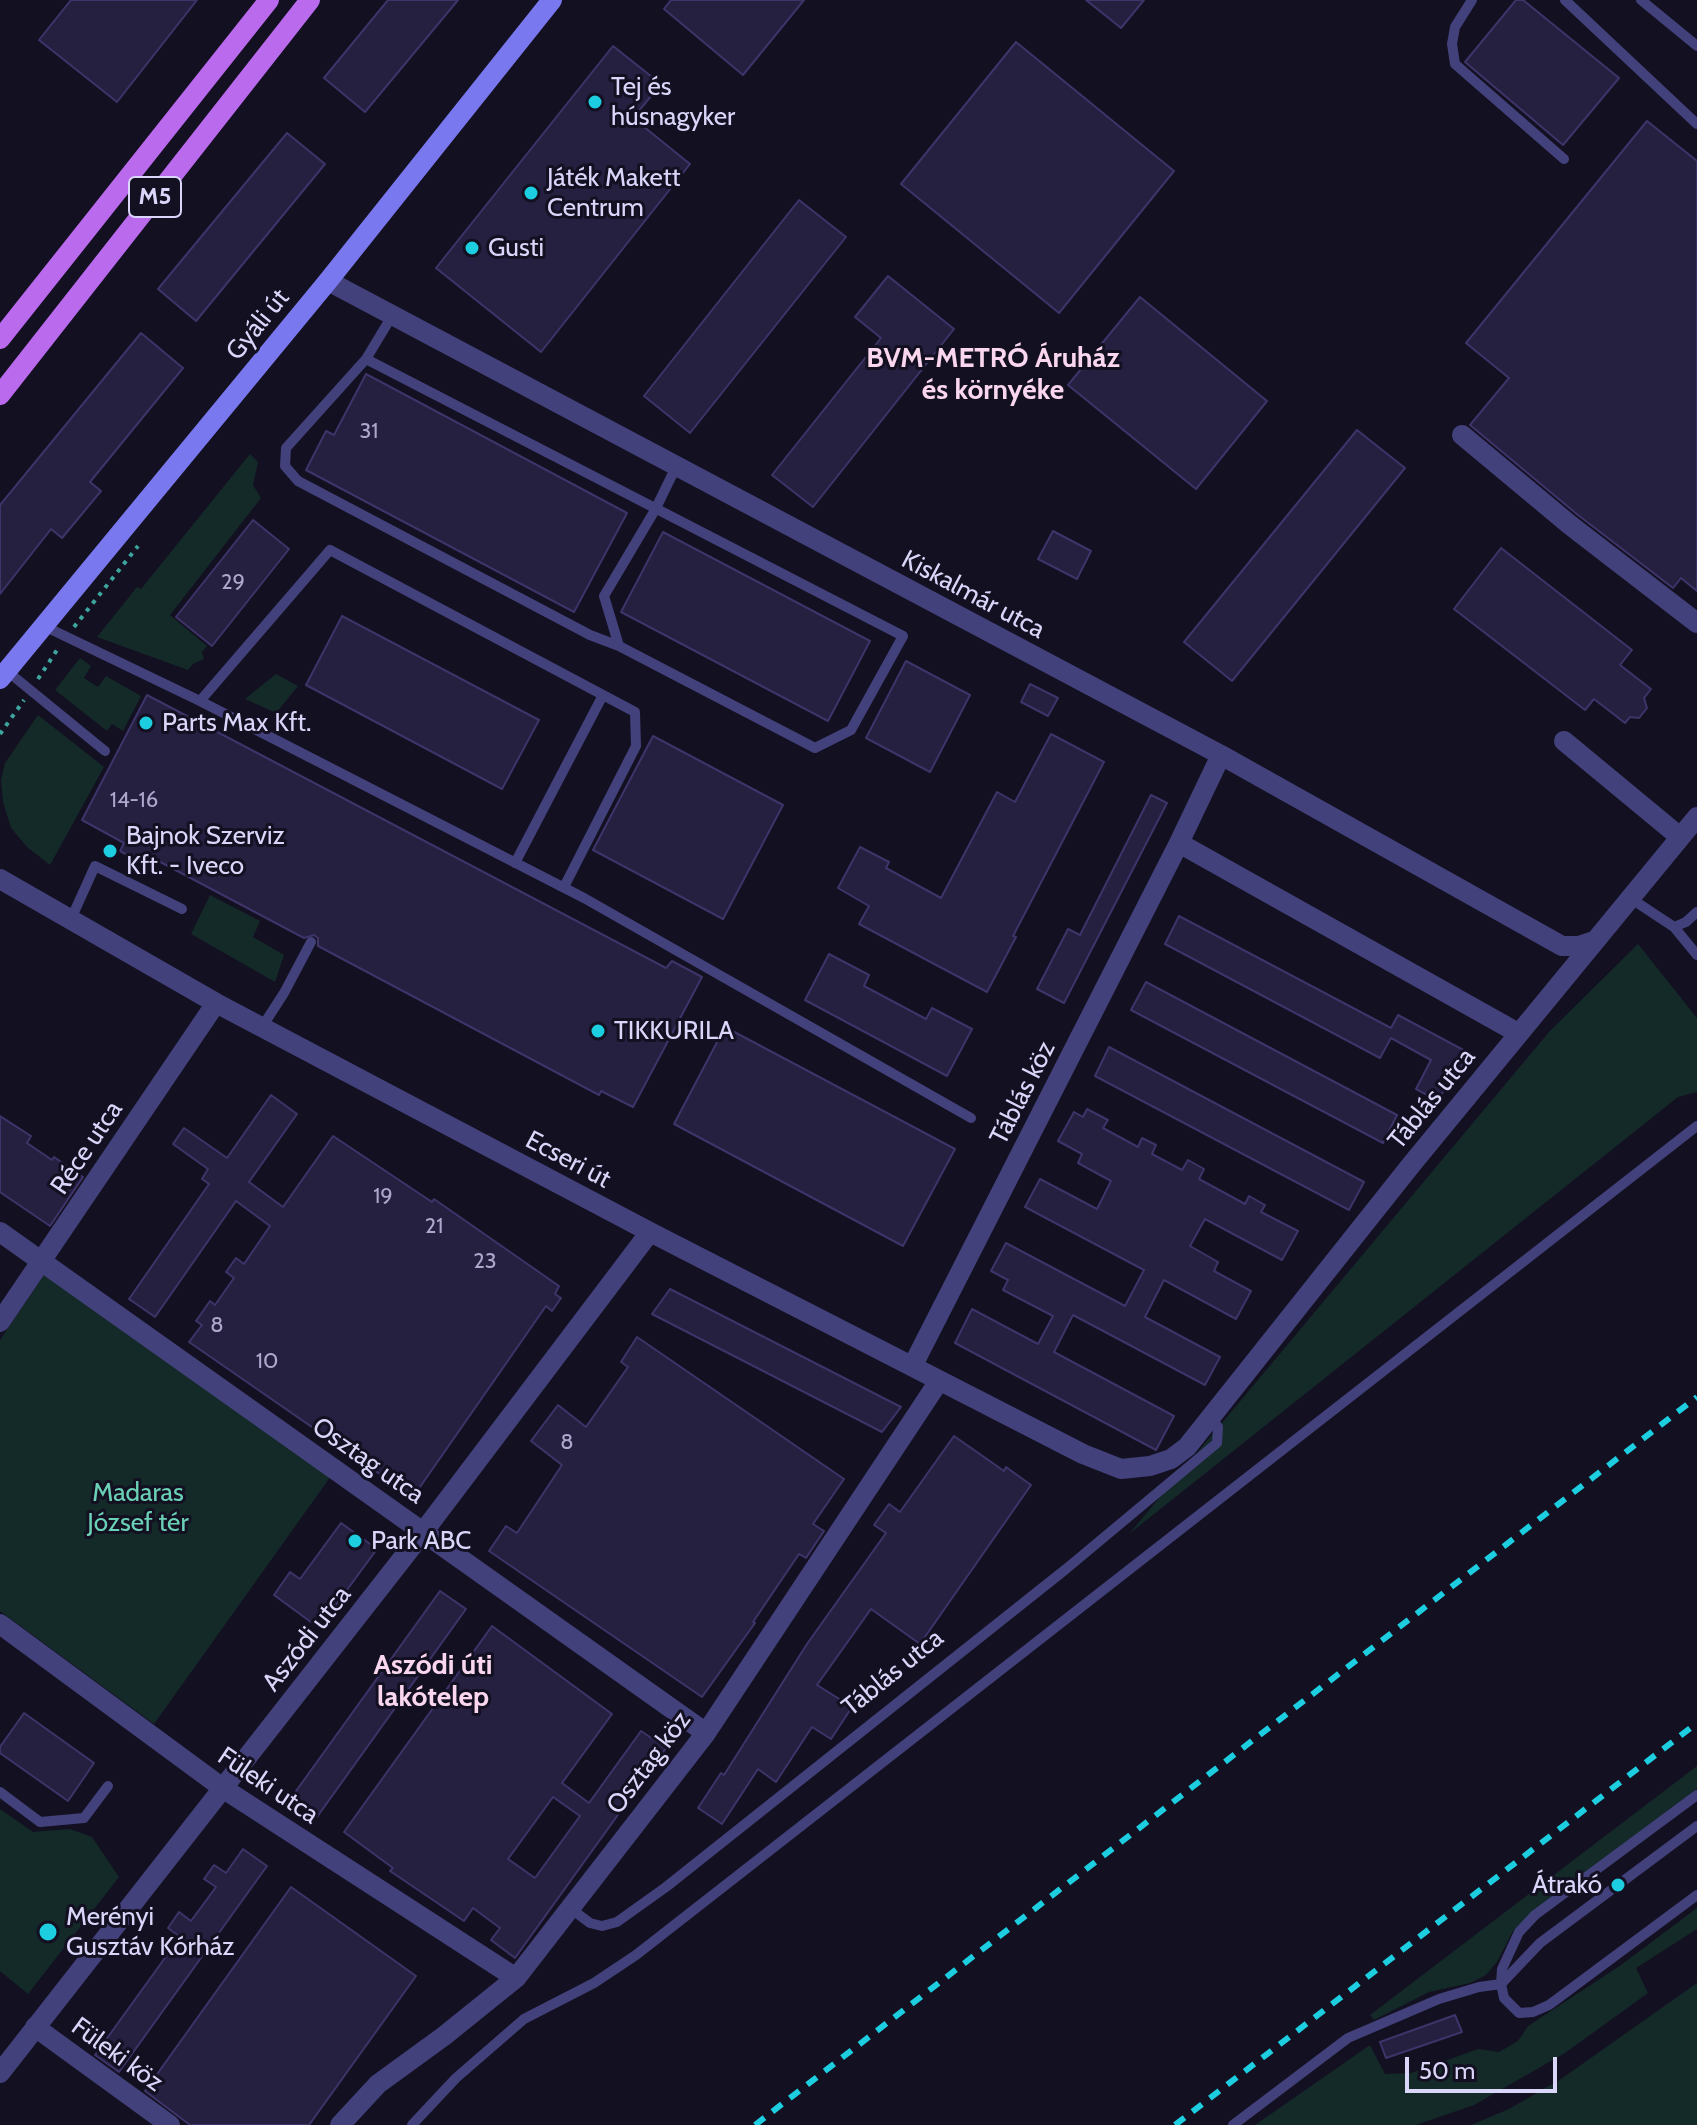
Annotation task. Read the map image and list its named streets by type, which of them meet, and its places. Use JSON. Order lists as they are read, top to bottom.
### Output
{
  "streets": {
    "main road": ["M5"],
    "street": [
      "Gyáli út",
      "Kiskalmár utca",
      "Táblás köz",
      "Táblás utca",
      "Réce utca",
      "Ecseri út",
      "Osztag utca",
      "Aszódi utca",
      "Osztag köz",
      "Füleki utca",
      "Füleki köz"
    ]
  },
  "crossings": [
    ["Gyáli út", "Kiskalmár utca"],
    ["Kiskalmár utca", "Táblás köz"],
    ["Kiskalmár utca", "Táblás utca"],
    ["Táblás köz", "Ecseri út"],
    ["Táblás utca", "Ecseri út"],
    ["Táblás utca", "Osztag köz"],
    ["Réce utca", "Ecseri út"],
    ["Réce utca", "Osztag utca"],
    ["Ecseri út", "Aszódi utca"],
    ["Ecseri út", "Osztag köz"],
    ["Osztag utca", "Aszódi utca"],
    ["Osztag utca", "Osztag köz"],
    ["Aszódi utca", "Füleki utca"],
    ["Aszódi utca", "Füleki köz"],
    ["Osztag köz", "Füleki utca"]
  ],
  "districts": ["BVM-METRÓ Áruház és környéke", "Aszódi úti lakótelep"],
  "parks": ["Madaras József tér"],
  "places": [
    "Tej és húsnagyker",
    "Játék Makett Centrum",
    "Gusti",
    "Parts Max Kft.",
    "Bajnok Szerviz Kft. - Iveco",
    "TIKKURILA",
    "Park ABC",
    "Átrakó",
    "Merényi Gusztáv Kórház"
  ],
  "house_numbers": [
    "31",
    "29",
    "14-16",
    "19",
    "21",
    "23",
    "8",
    "10",
    "8"
  ],
  "scale_bar": "50 m"
}
